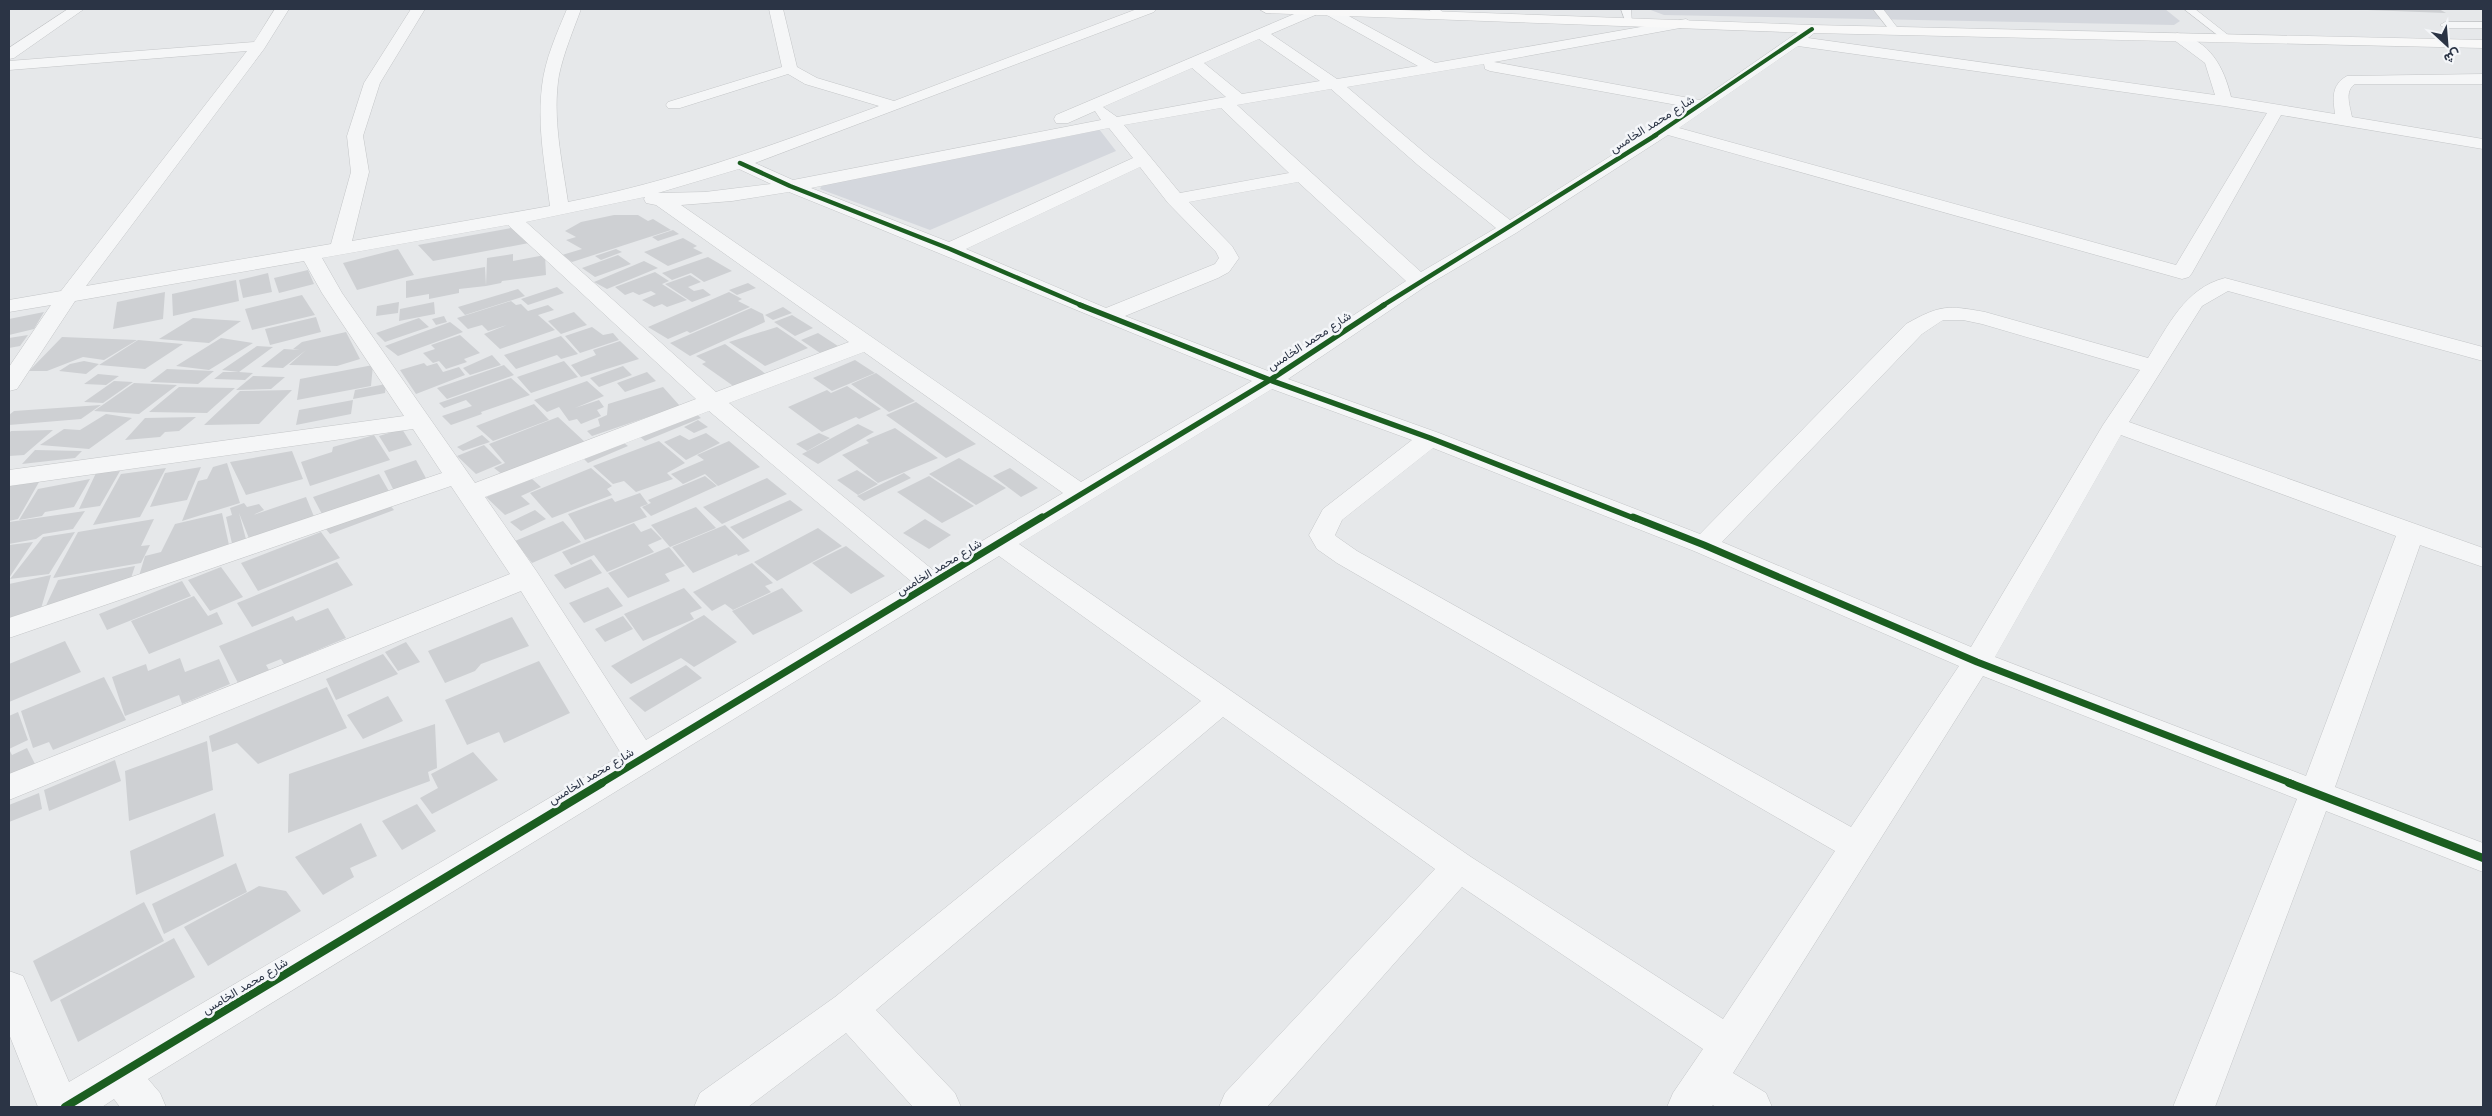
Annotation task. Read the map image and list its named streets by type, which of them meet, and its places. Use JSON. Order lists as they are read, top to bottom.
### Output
{
  "streets": {
    "street": ["شارع محمد الخامس"]
  },
  "north": "bottom right"
}
